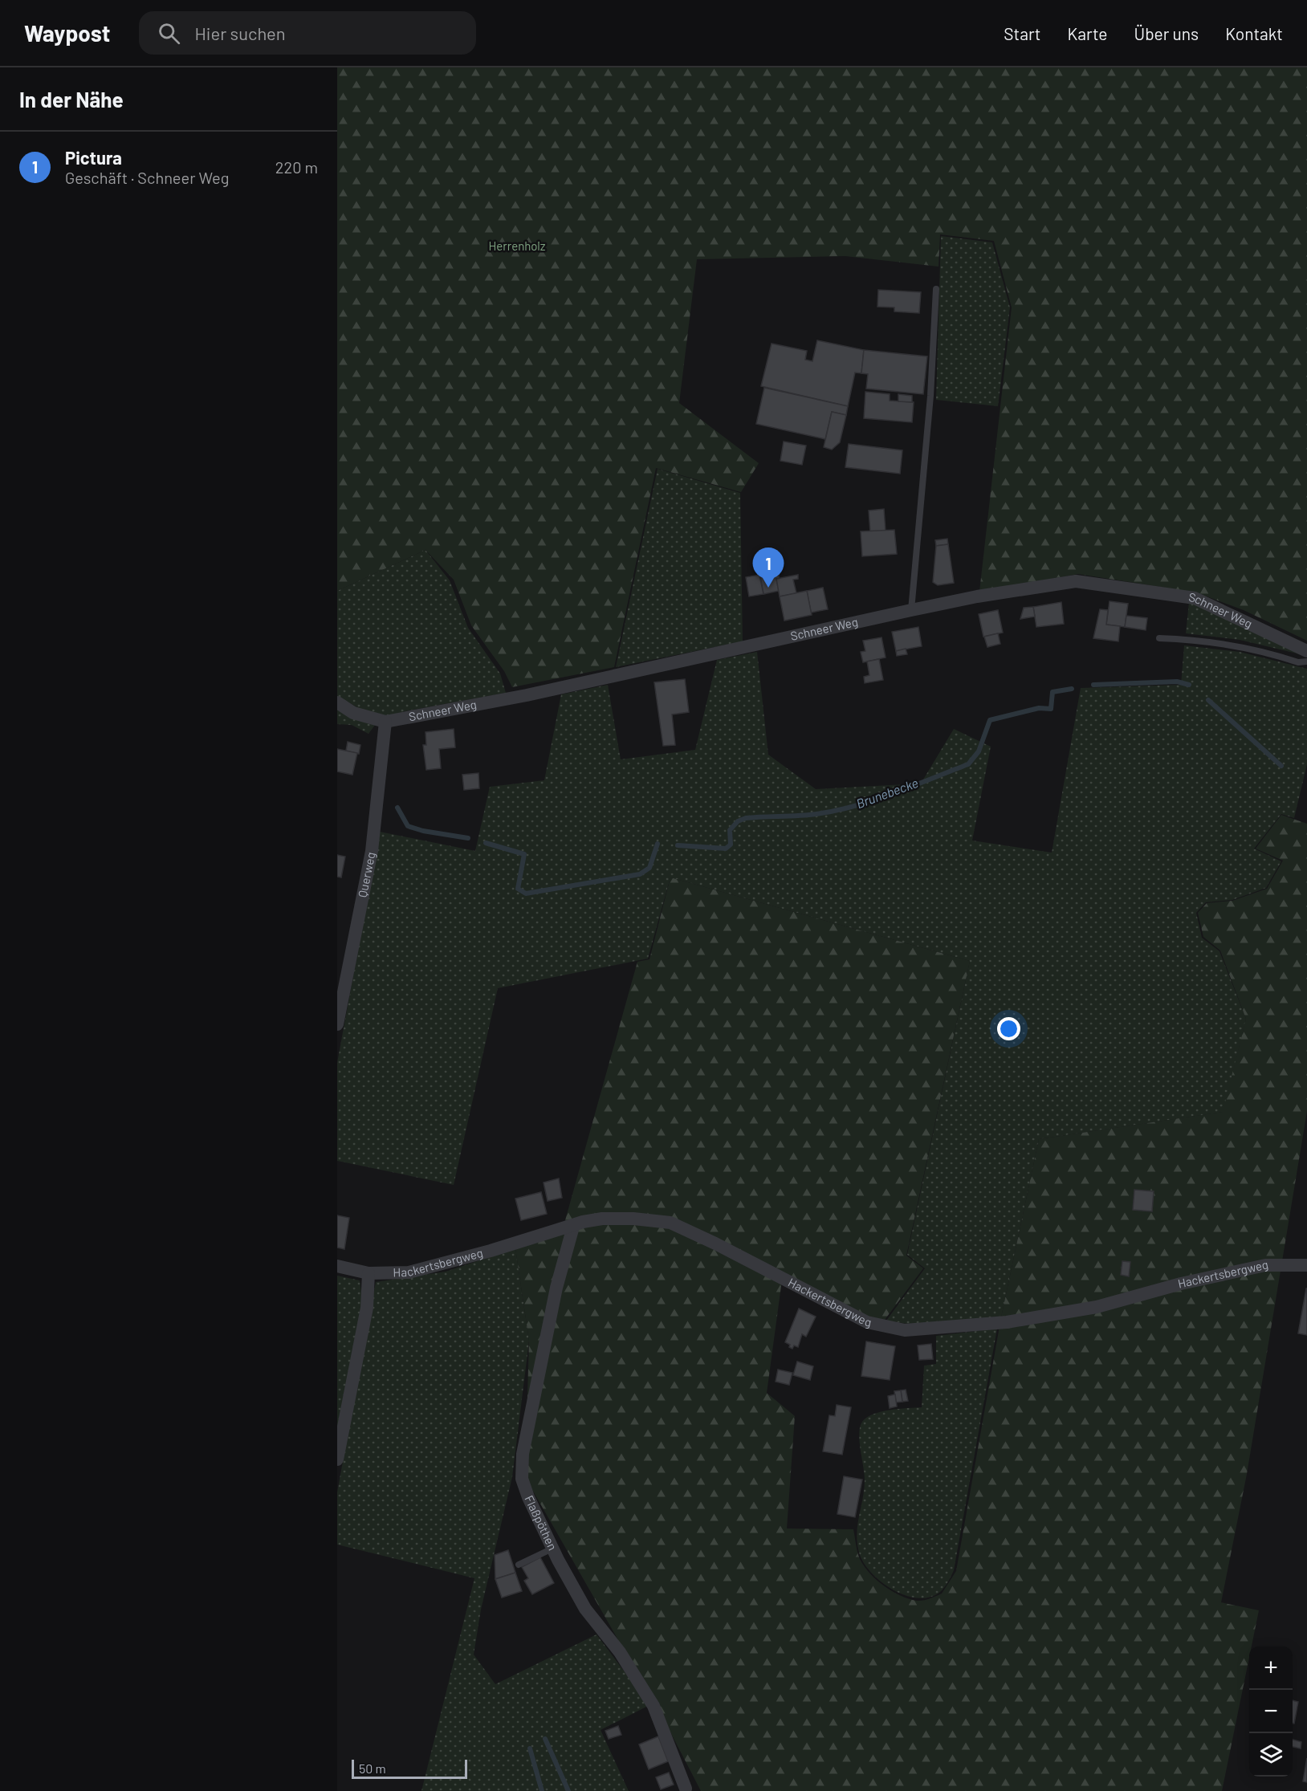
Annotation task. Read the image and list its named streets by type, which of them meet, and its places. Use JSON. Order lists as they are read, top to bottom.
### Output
{
  "streets": {
    "street": [
      "Schneer Weg",
      "Querweg",
      "Hackertsbergweg",
      "Flaßpöthen"
    ]
  },
  "crossings": [
    ["Schneer Weg", "Querweg"],
    ["Hackertsbergweg", "Flaßpöthen"]
  ],
  "water": ["Brunebecke"],
  "parks": ["Herrenholz"],
  "scale_bar": "50 m",
  "page": {
    "header": "Waypost",
    "search": "Hier suchen",
    "nav": [
      "Start",
      "Karte",
      "Über uns",
      "Kontakt"
    ],
    "heading": "In der Nähe",
    "list": [
      {
        "mark": "1",
        "name": "Pictura",
        "note": "Geschäft · Schneer Weg",
        "value": "220 m"
      }
    ],
    "pins": "1",
    "map_buttons": ["+", "−"],
    "scale": "50 m"
  }
}
